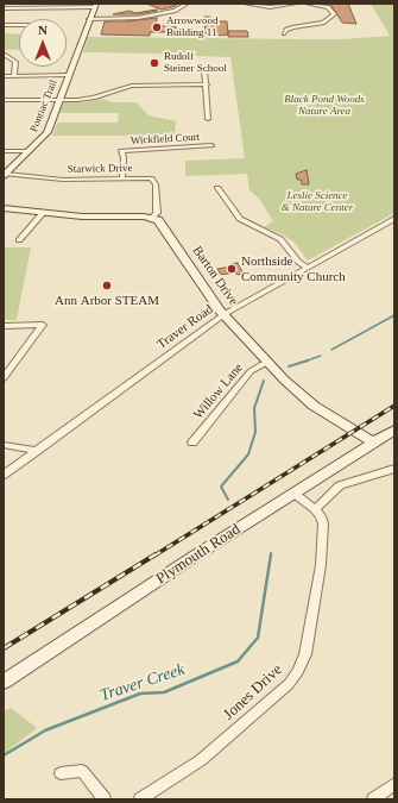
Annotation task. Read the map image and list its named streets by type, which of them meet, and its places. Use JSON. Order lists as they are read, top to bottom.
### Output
{
  "streets": {
    "main road": ["Pontiac Trail", "Barton Drive", "Plymouth Road"],
    "street": [
      "Wickfield Court",
      "Starwick Drive",
      "Traver Road",
      "Willow Lane",
      "Jones Drive"
    ]
  },
  "crossings": [
    ["Pontiac Trail", "Starwick Drive"],
    ["Wickfield Court", "Starwick Drive"],
    ["Starwick Drive", "Barton Drive"],
    ["Barton Drive", "Traver Road"],
    ["Barton Drive", "Willow Lane"],
    ["Barton Drive", "Plymouth Road"]
  ],
  "water": ["Traver Creek"],
  "parks": ["Black Pond Woods Nature Area", "Leslie Science & Nature Center"],
  "places": [
    "Arrowwood Building 11",
    "Rudolf Steiner School",
    "Northside Community Church",
    "Ann Arbor STEAM"
  ],
  "north": "top"
}
